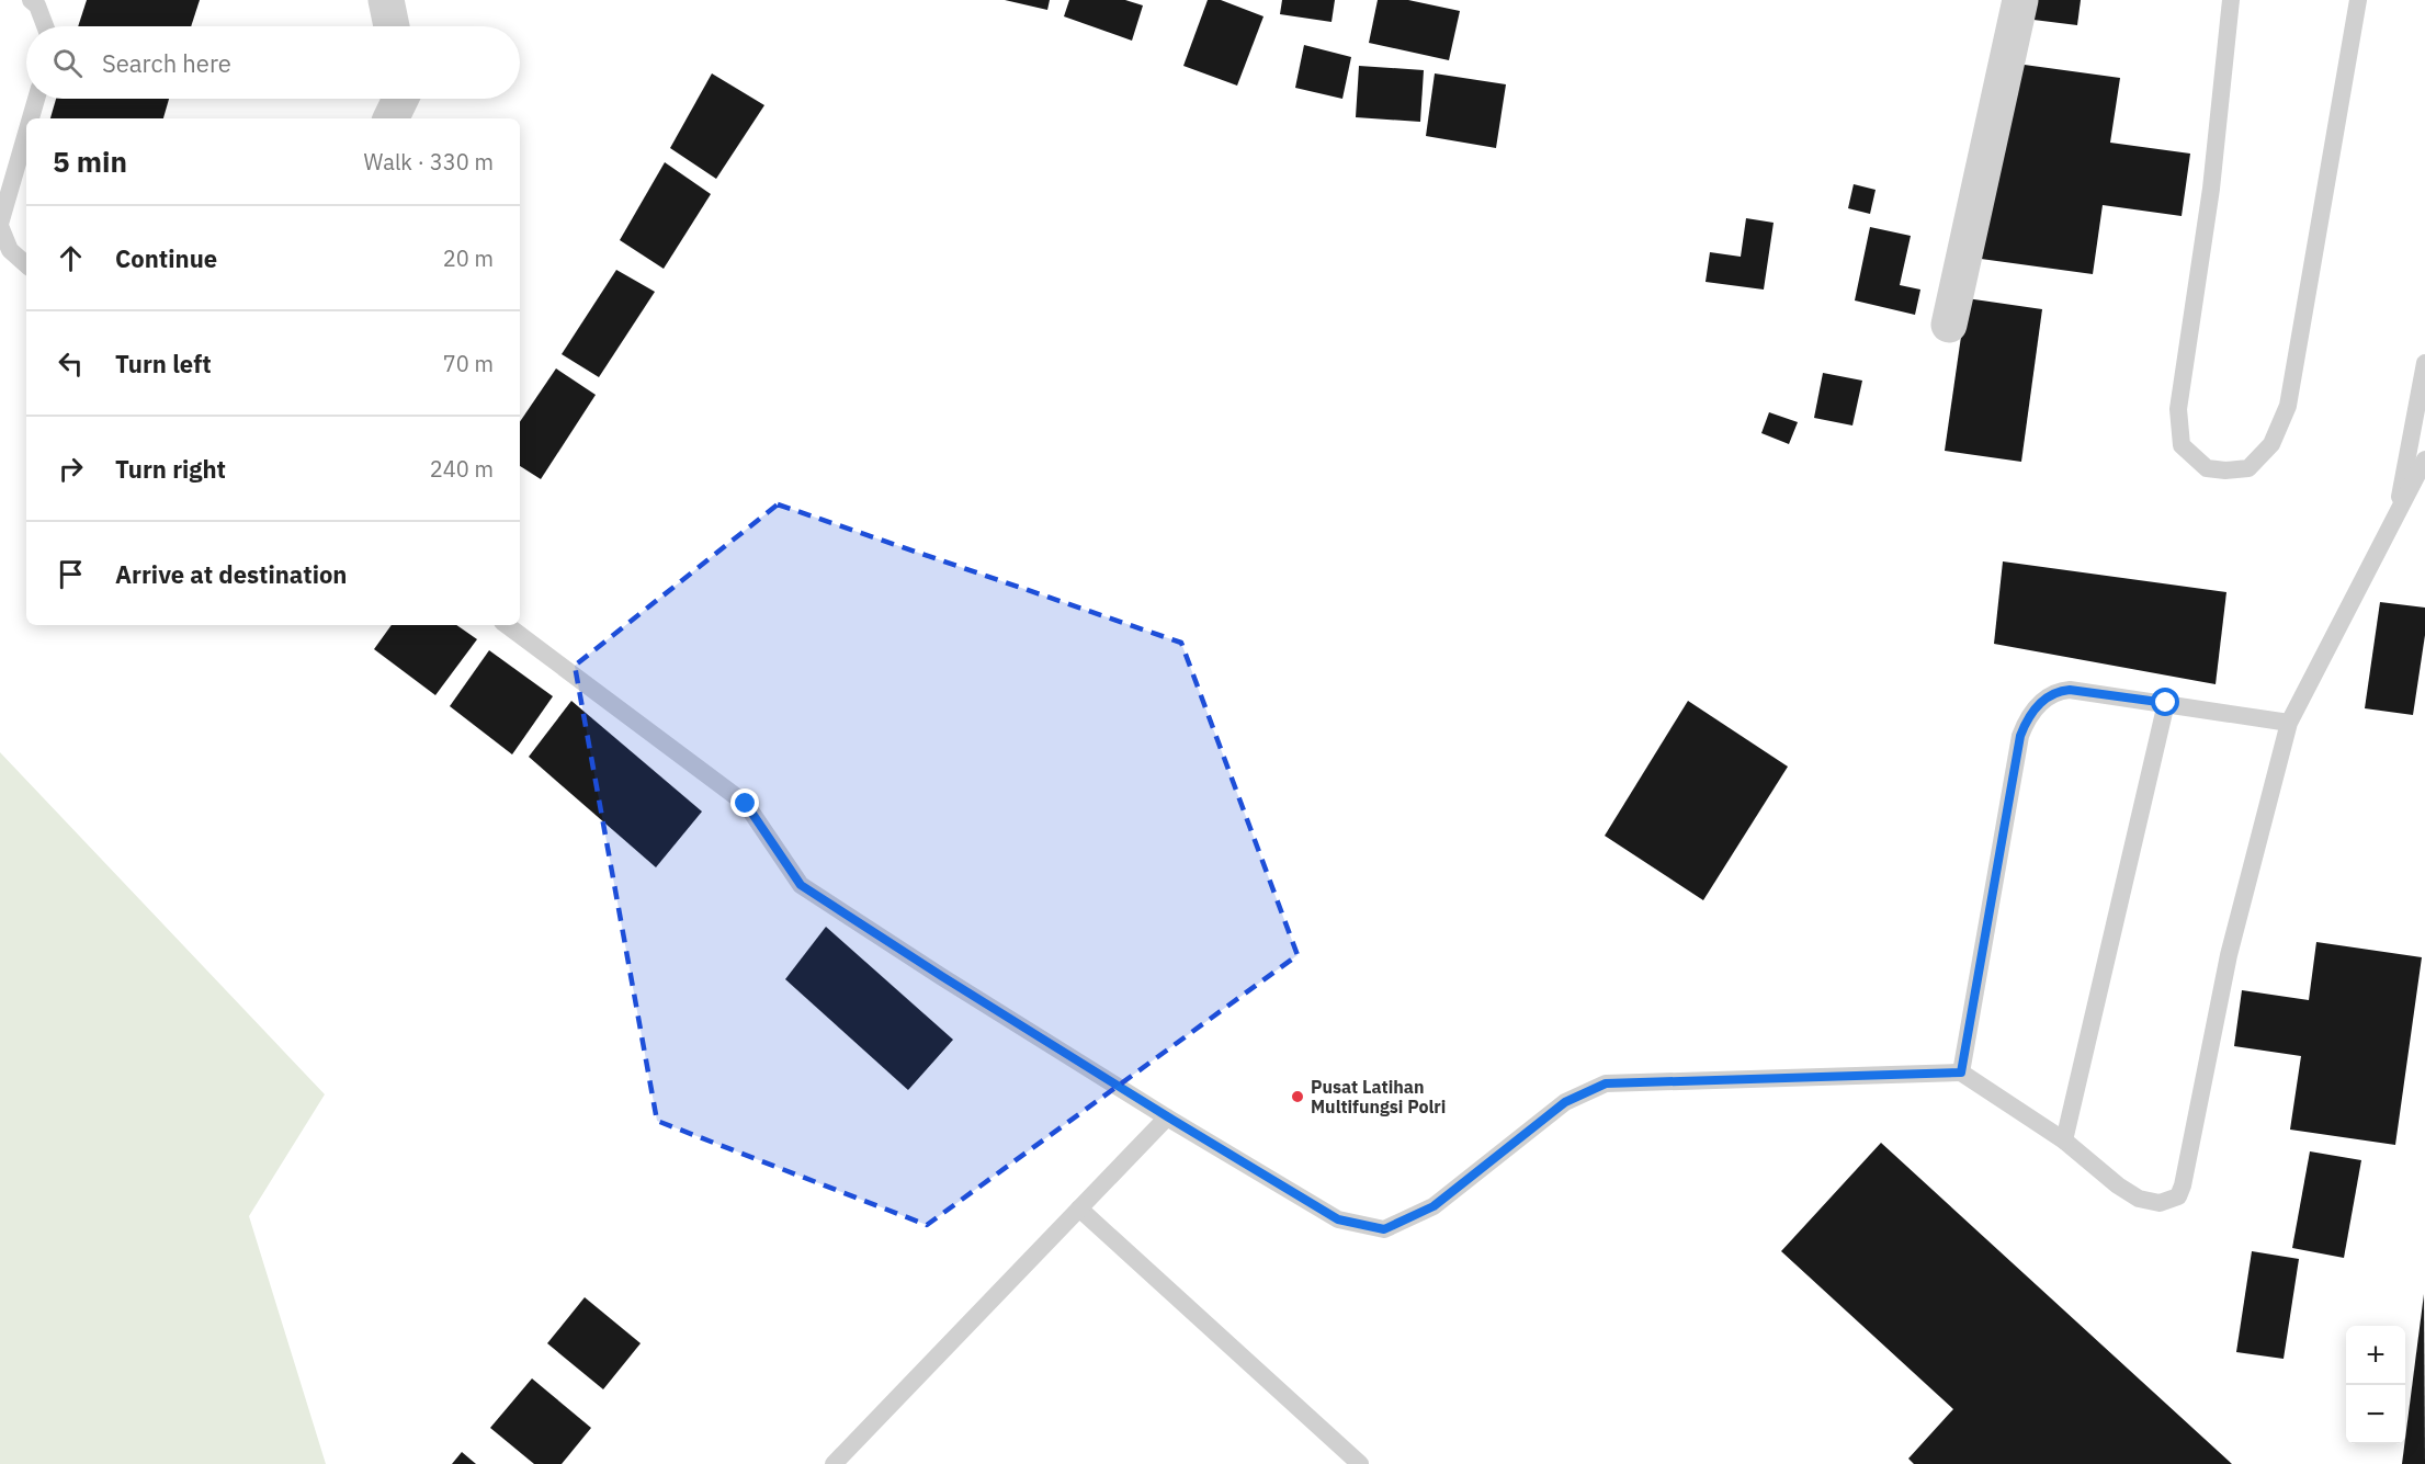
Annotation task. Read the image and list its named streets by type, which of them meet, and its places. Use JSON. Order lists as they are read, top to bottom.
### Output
{
  "places": ["Pusat Latihan Multifungsi Polri"],
  "page": {
    "search": "Search here",
    "heading": ["5 min", "Walk · 330 m"],
    "list": [
      ["Continue", "20 m"],
      ["Turn left", "70 m"],
      ["Turn right", "240 m"],
      "Arrive at destination"
    ],
    "map_buttons": ["+", "−"]
  }
}
